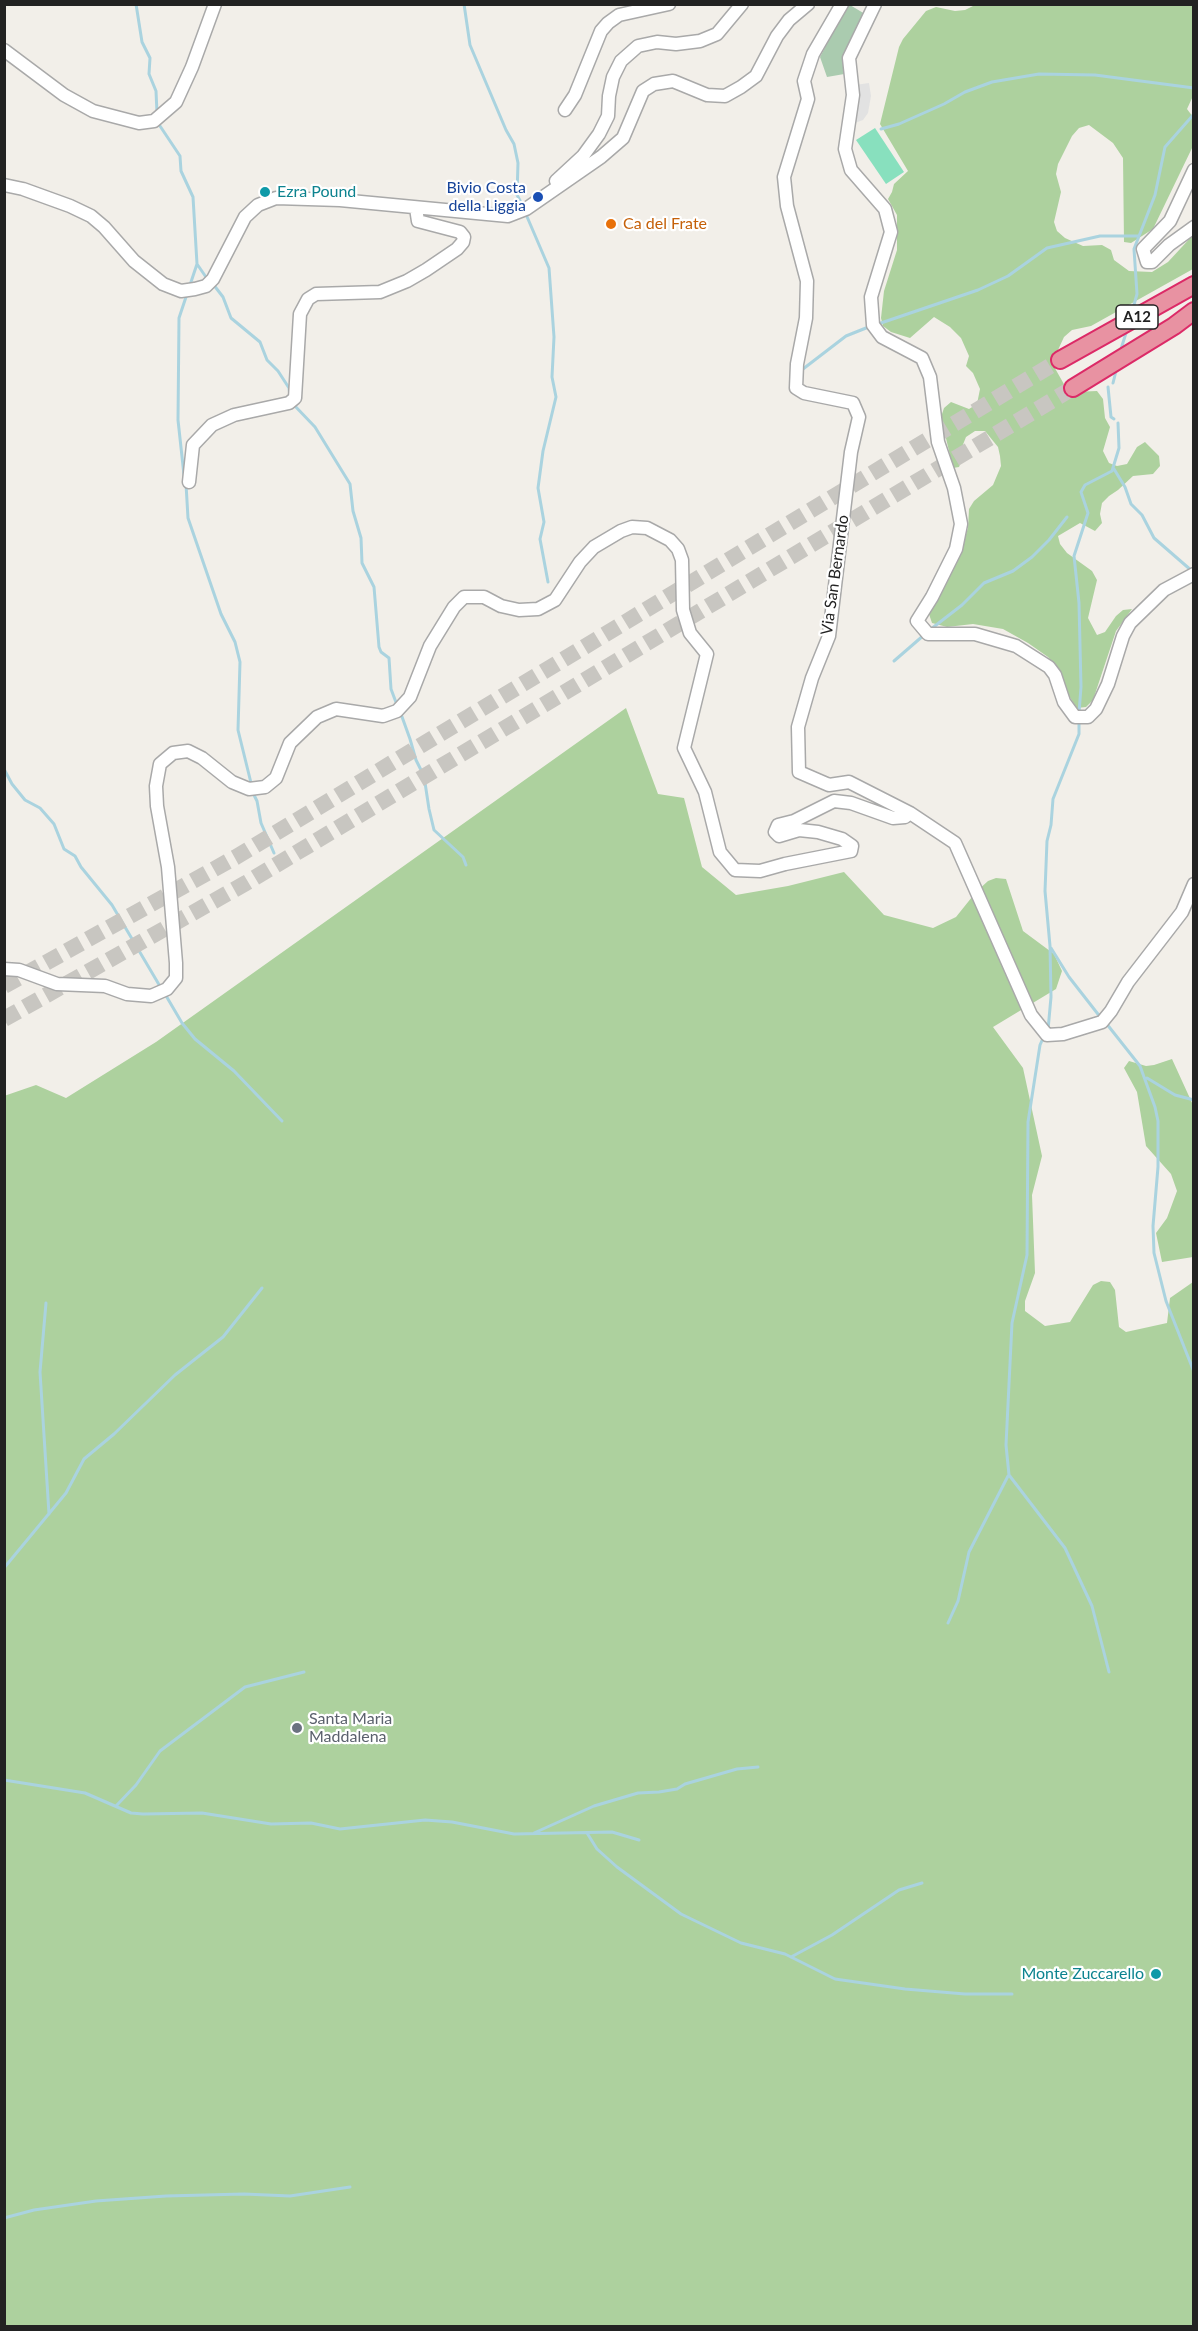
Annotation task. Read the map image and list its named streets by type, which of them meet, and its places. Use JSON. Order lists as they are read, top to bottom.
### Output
{
  "streets": {
    "highway": ["A12"],
    "street": ["Via San Bernardo"]
  },
  "places": [
    "Ezra Pound",
    "Bivio Costa della Liggia",
    "Ca del Frate",
    "Santa Maria Maddalena",
    "Monte Zuccarello"
  ]
}
